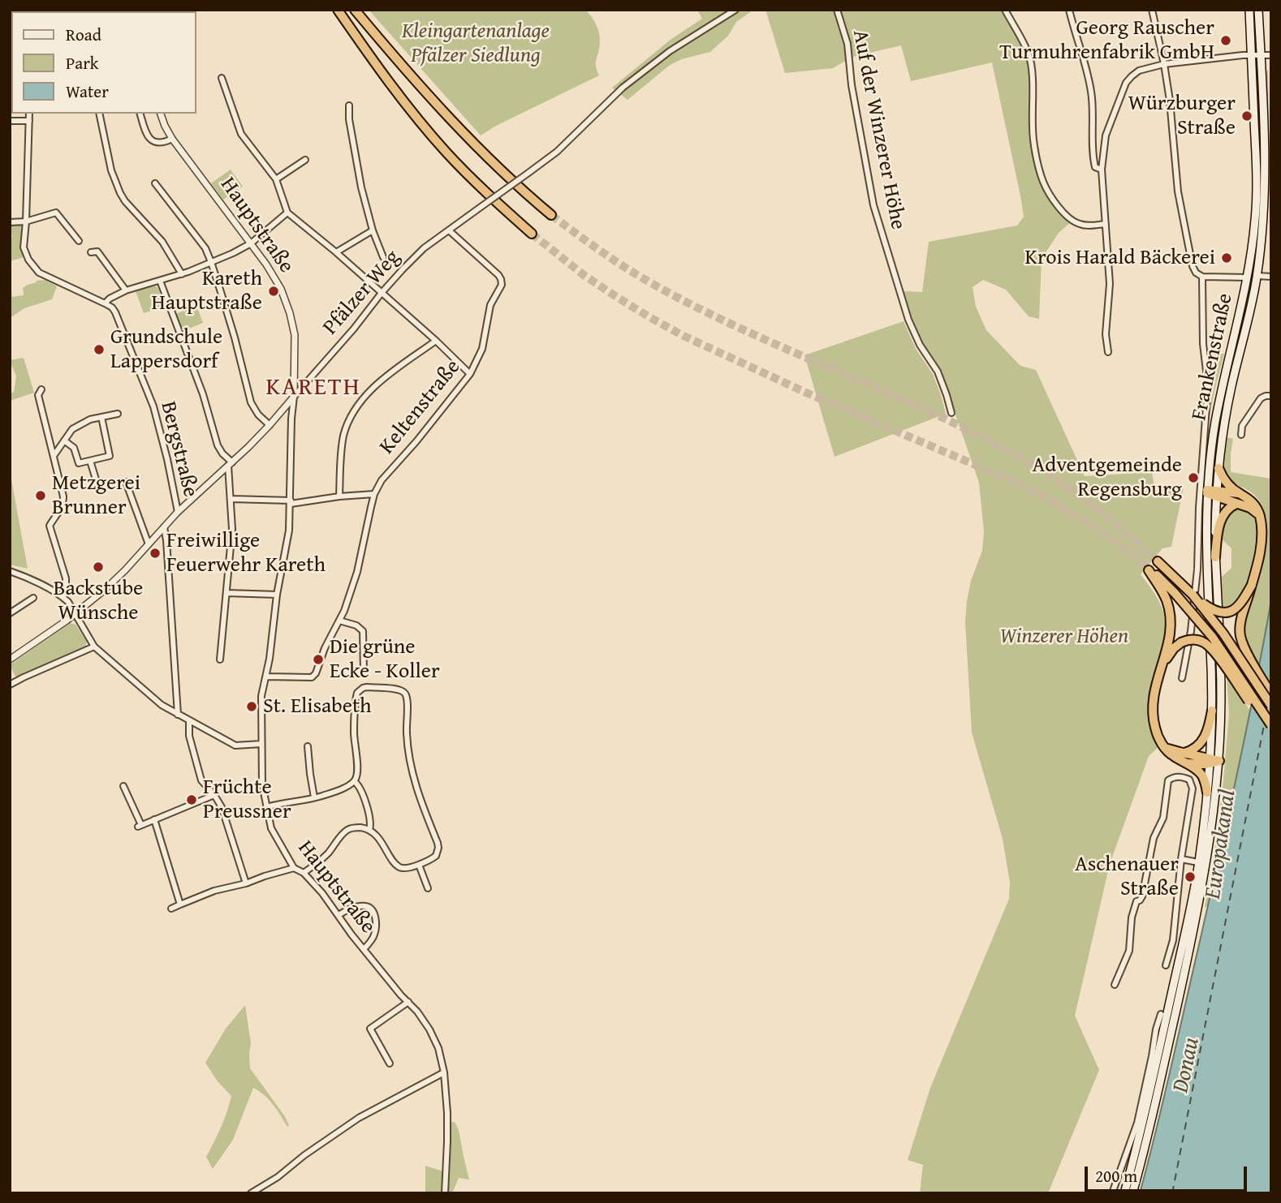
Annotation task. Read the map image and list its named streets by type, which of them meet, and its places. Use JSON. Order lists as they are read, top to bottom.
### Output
{
  "streets": {
    "main road": ["Frankenstraße"],
    "street": [
      "Auf der Winzerer Höhe",
      "Hauptstraße",
      "Pfälzer Weg",
      "Keltenstraße",
      "Bergstraße"
    ]
  },
  "crossings": [
    ["Hauptstraße", "Pfälzer Weg"],
    ["Hauptstraße", "Keltenstraße"],
    ["Pfälzer Weg", "Keltenstraße"],
    ["Pfälzer Weg", "Bergstraße"]
  ],
  "districts": ["KARETH"],
  "water": ["Europakanal", "Donau"],
  "parks": ["Kleingartenanlage Pfälzer Siedlung", "Winzerer Höhen"],
  "places": [
    "Georg Rauscher Turmuhrenfabrik GmbH",
    "Würzburger Straße",
    "Krois Harald Bäckerei",
    "Kareth Hauptstraße",
    "Grundschule Lappersdorf",
    "Adventgemeinde Regensburg",
    "Metzgerei Brunner",
    "Freiwillige Feuerwehr Kareth",
    "Backstube Wünsche",
    "Die grüne Ecke - Koller",
    "St. Elisabeth",
    "Früchte Preussner",
    "Aschenauer Straße"
  ],
  "legend": ["Road", "Park", "Water"],
  "scale_bar": "200 m"
}
